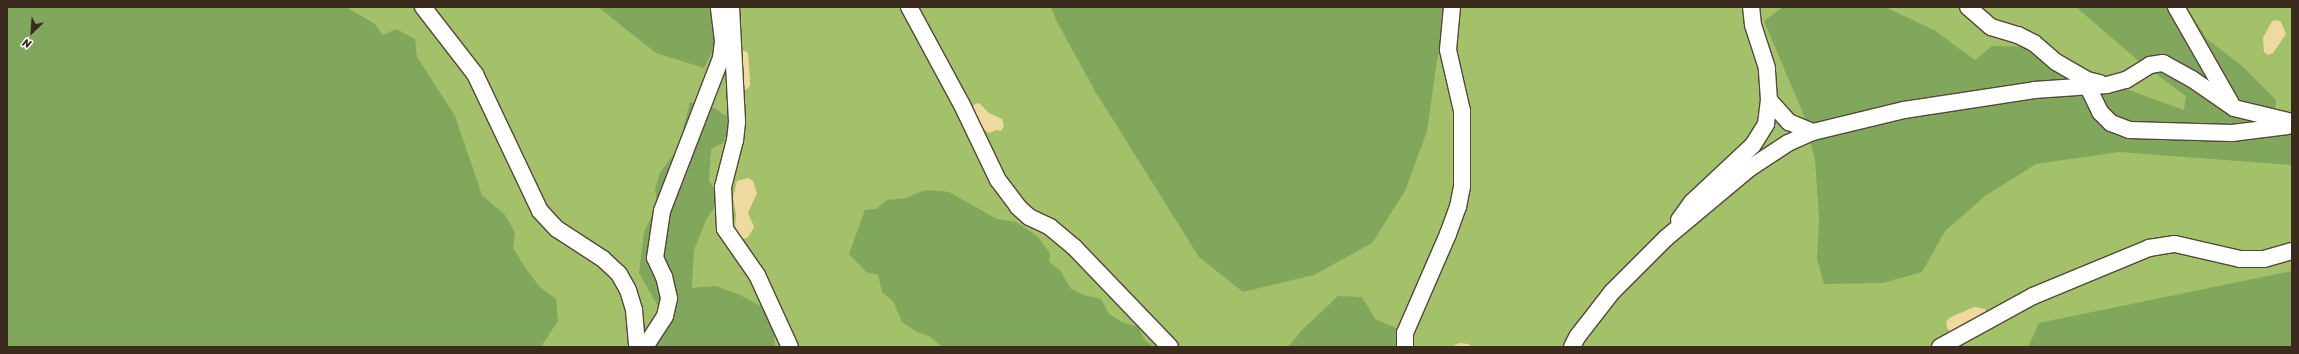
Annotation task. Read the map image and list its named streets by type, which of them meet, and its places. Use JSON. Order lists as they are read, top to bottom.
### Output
{
  "north": "bottom left"
}
